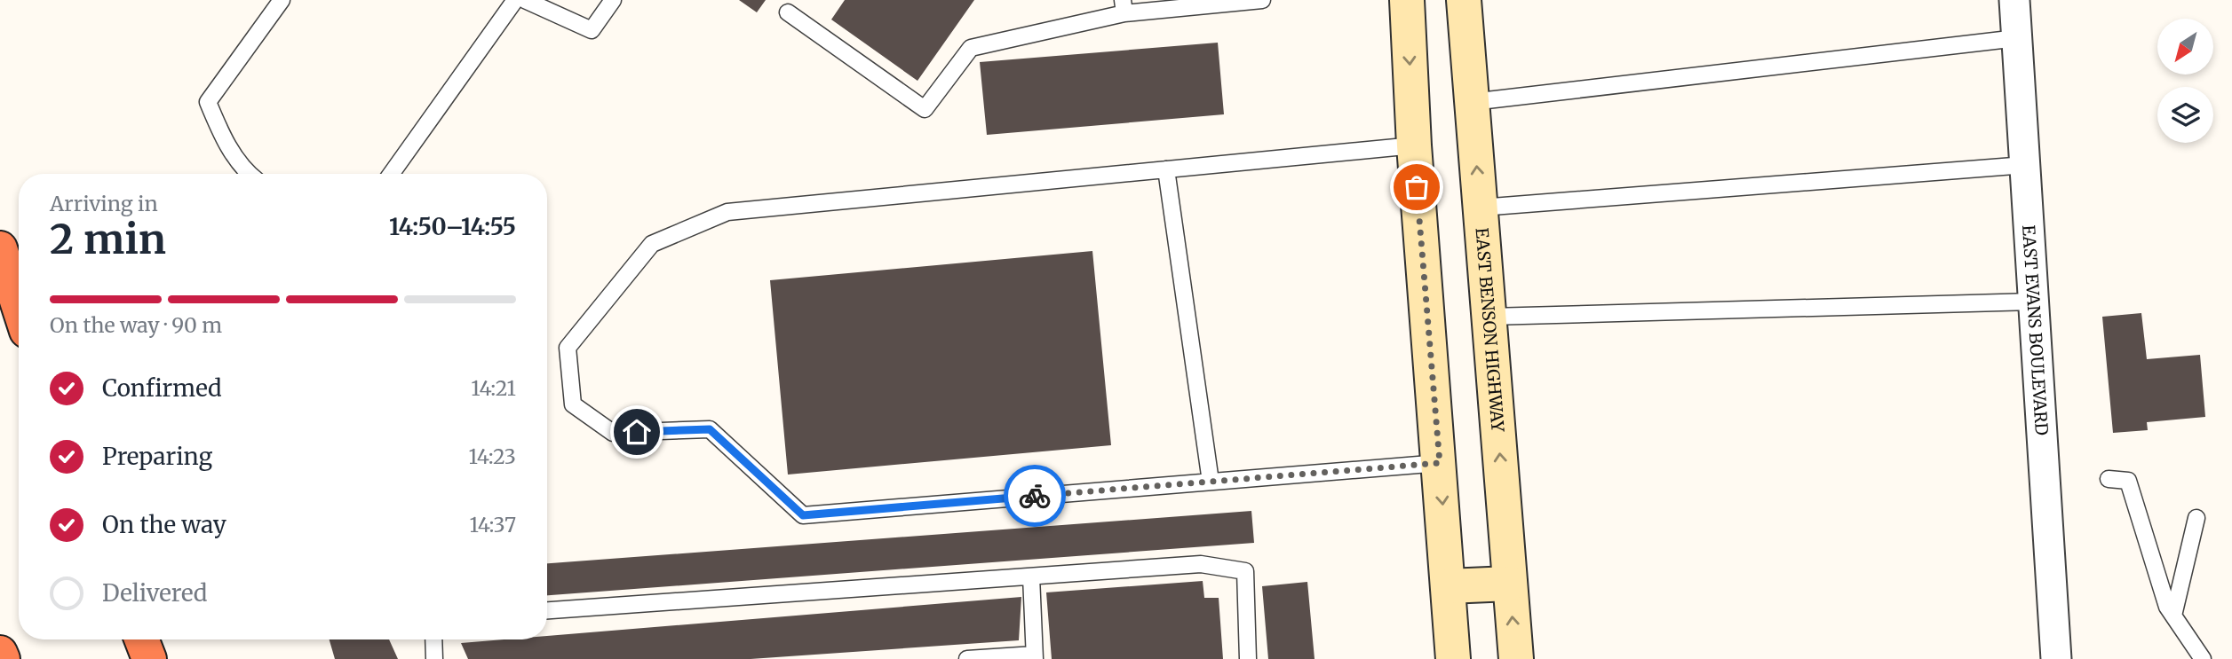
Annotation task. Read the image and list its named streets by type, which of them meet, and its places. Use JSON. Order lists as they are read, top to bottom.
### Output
{
  "streets": {
    "main road": ["EAST BENSON HIGHWAY"],
    "street": ["EAST EVANS BOULEVARD"]
  },
  "north": "bottom left",
  "page": {
    "heading": ["2 min", "Arriving in", "14:50–14:55"],
    "bar": "On the way · 90 m",
    "list": [
      ["Confirmed", "14:21"],
      ["Preparing", "14:23"],
      ["On the way", "14:37"],
      "Delivered"
    ]
  }
}
